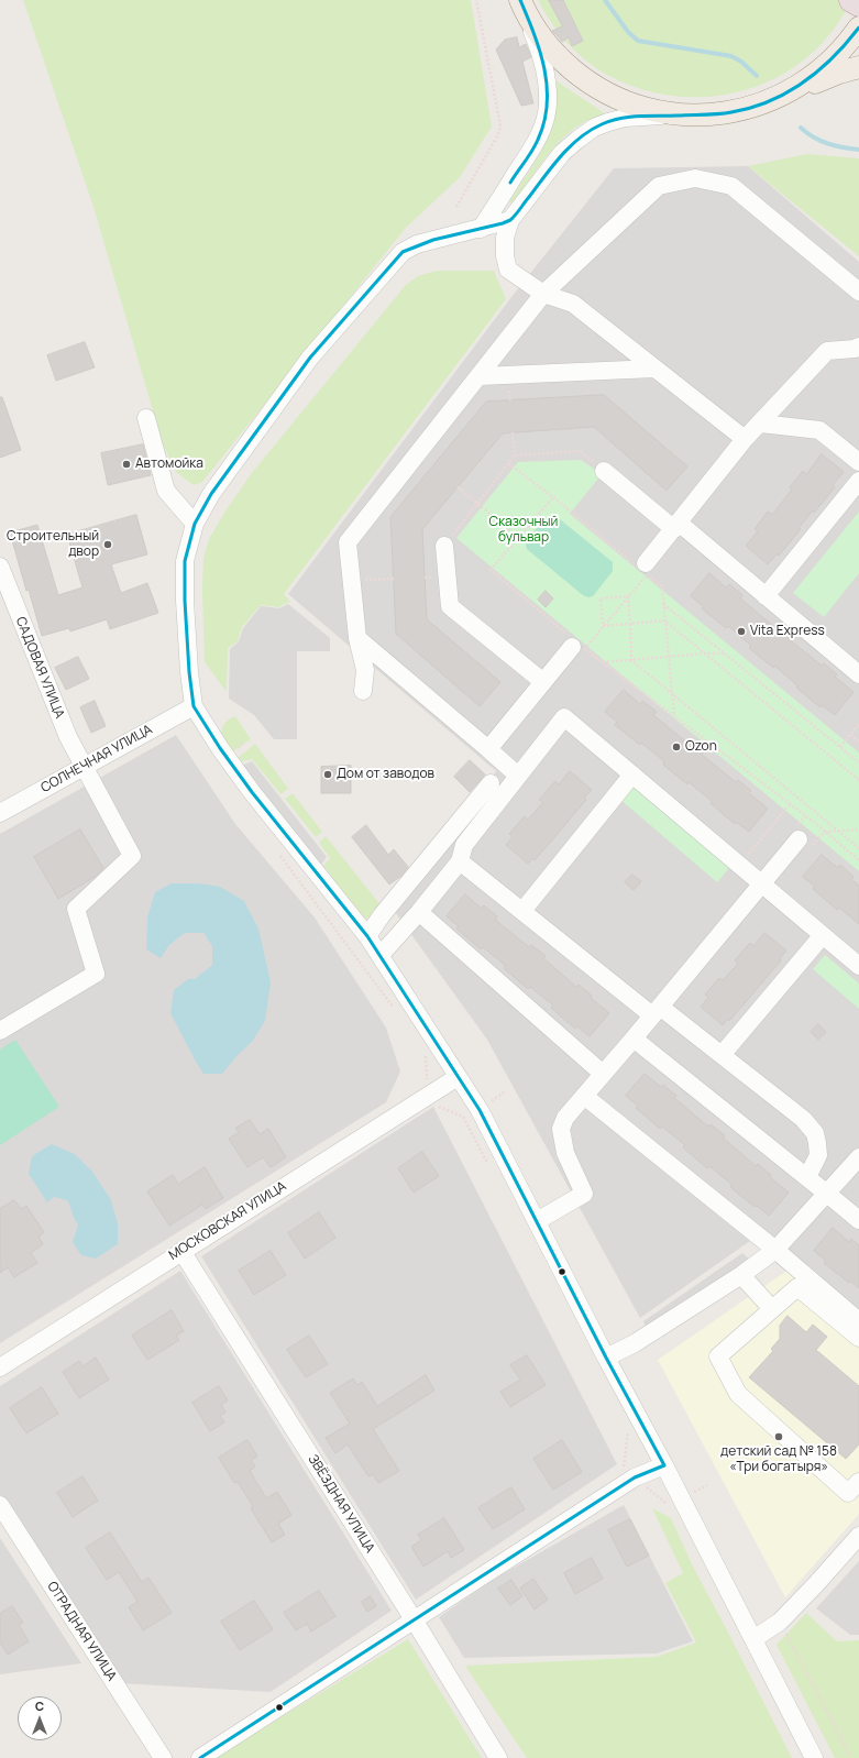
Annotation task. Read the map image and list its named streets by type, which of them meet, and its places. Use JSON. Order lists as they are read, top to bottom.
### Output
{
  "streets": {
    "street": [
      "САДОВАЯ УЛИЦА",
      "СОЛНЕЧНАЯ УЛИЦА",
      "МОСКОВСКАЯ УЛИЦА",
      "ЗВЁЗДНАЯ УЛИЦА",
      "ОТРАДНАЯ УЛИЦА"
    ]
  },
  "crossings": [
    ["САДОВАЯ УЛИЦА", "СОЛНЕЧНАЯ УЛИЦА"],
    ["МОСКОВСКАЯ УЛИЦА", "ЗВЁЗДНАЯ УЛИЦА"]
  ],
  "parks": ["Сказочный бульвар"],
  "places": [
    "Автомойка",
    "Строительный двор",
    "Vita Express",
    "Ozon",
    "Дом от заводов",
    "детский сад № 158 «Три богатыря»"
  ],
  "north": "top"
}
